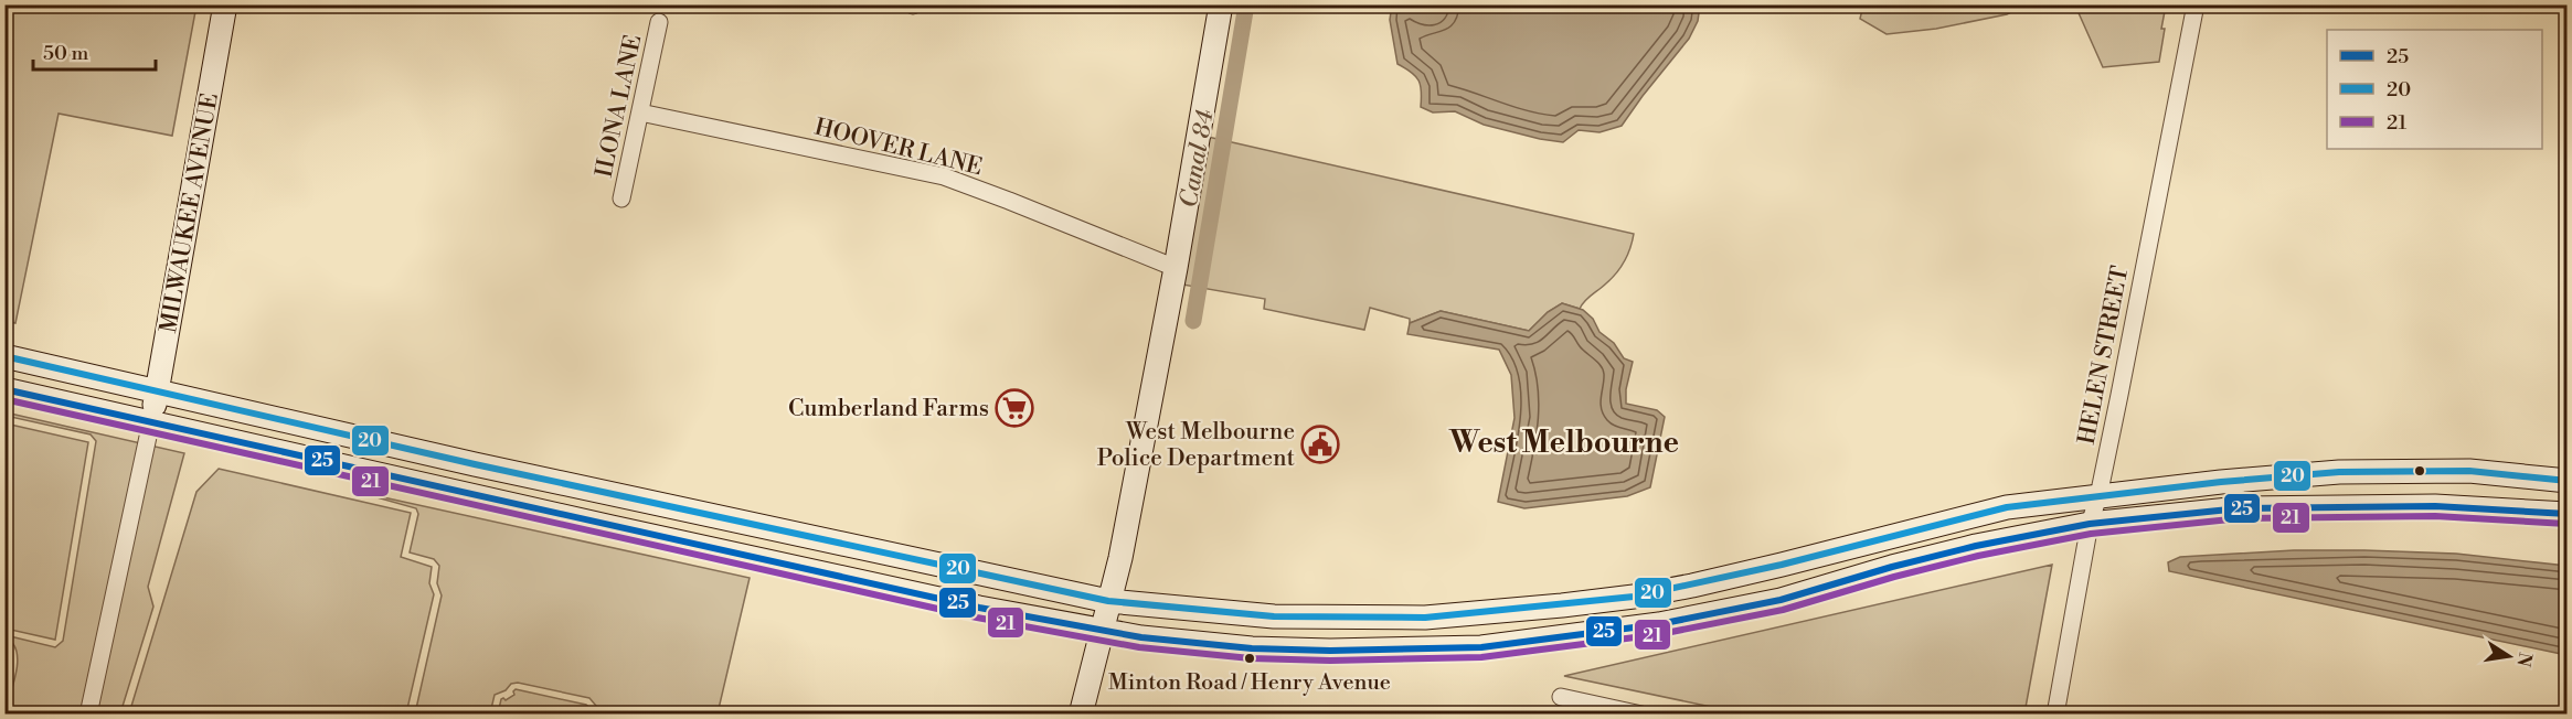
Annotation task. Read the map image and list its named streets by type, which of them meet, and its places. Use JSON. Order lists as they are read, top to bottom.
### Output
{
  "streets": {
    "main road": ["MILWAUKEE AVENUE"],
    "street": ["ILONA LANE", "HOOVER LANE", "HELEN STREET"]
  },
  "crossings": [
    ["ILONA LANE", "HOOVER LANE"]
  ],
  "districts": ["West Melbourne"],
  "water": ["Canal 84"],
  "places": {
    "supermarket": ["Cumberland Farms"],
    "public building": ["West Melbourne Police Department"],
    "other": ["Minton Road / Henry Avenue"]
  },
  "lines": ["transit line 20", "transit line 25", "transit line 21"],
  "legend": ["25", "20", "21"],
  "scale_bar": "50 m",
  "north": "right"
}
